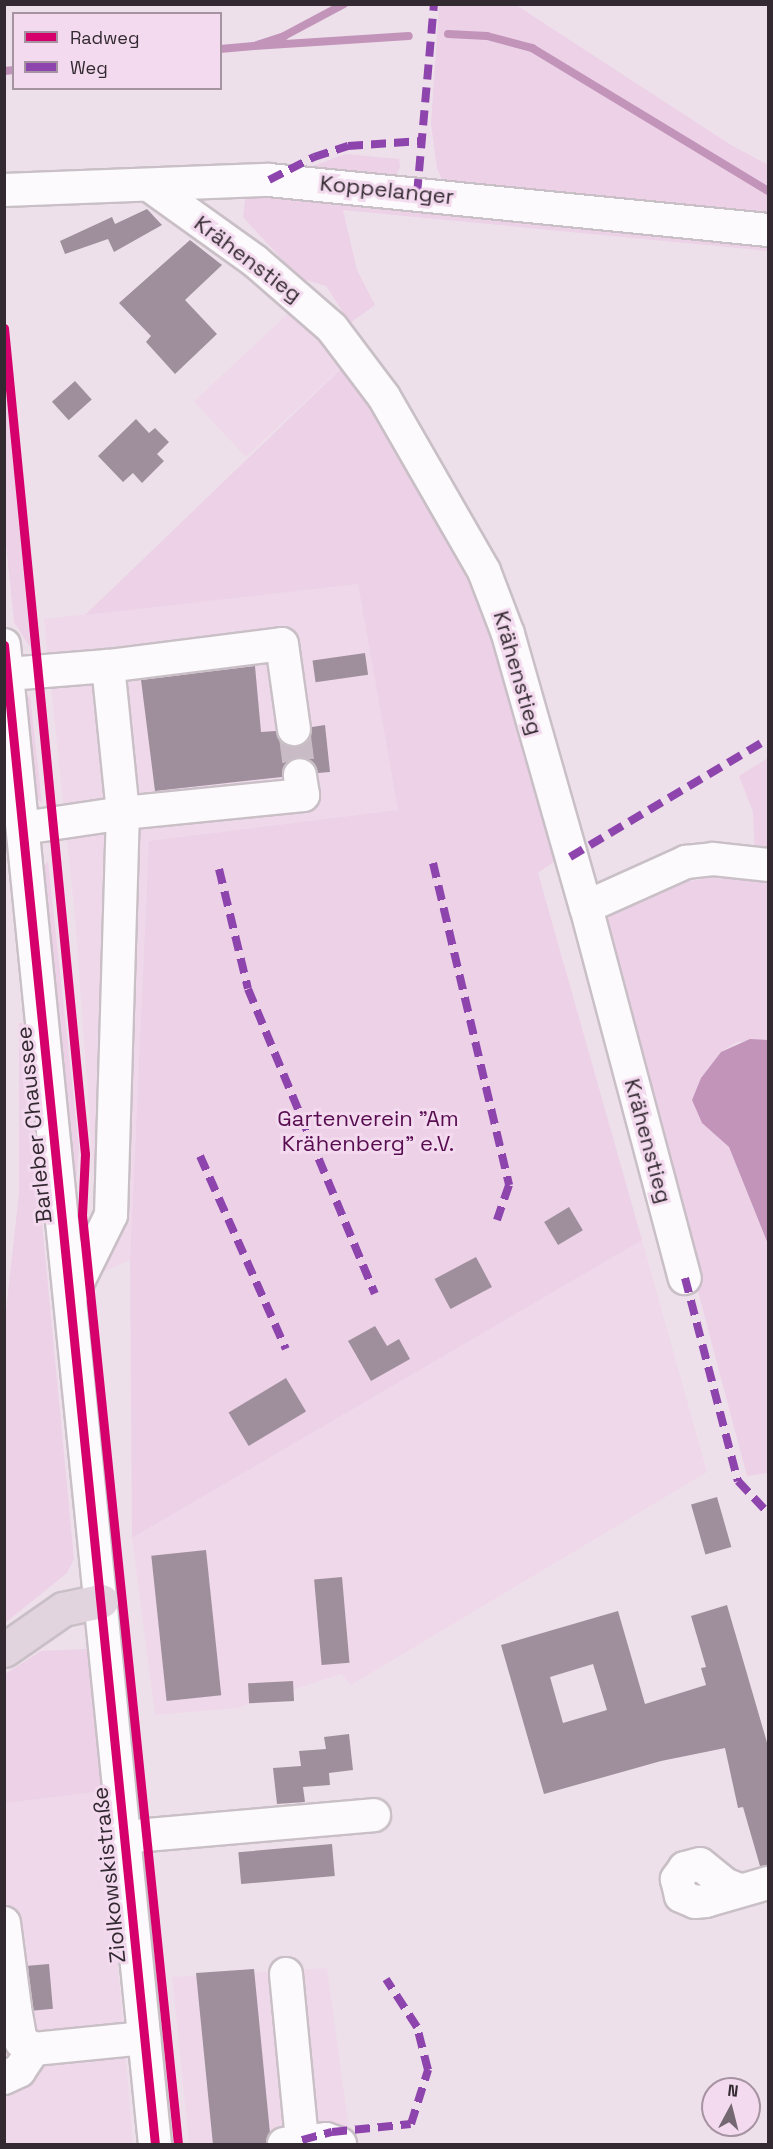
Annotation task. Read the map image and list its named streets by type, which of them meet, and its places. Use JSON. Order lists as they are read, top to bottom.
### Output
{
  "streets": {
    "street": [
      "Koppelanger",
      "Krähenstieg",
      "Barleber Chaussee",
      "Ziolkowskistraße"
    ]
  },
  "crossings": [
    ["Koppelanger", "Krähenstieg"],
    ["Barleber Chaussee", "Ziolkowskistraße"]
  ],
  "parks": ["Gartenverein \"Am Krähenberg\" e.V."],
  "legend": ["Radweg", "Weg"],
  "north": "top"
}
